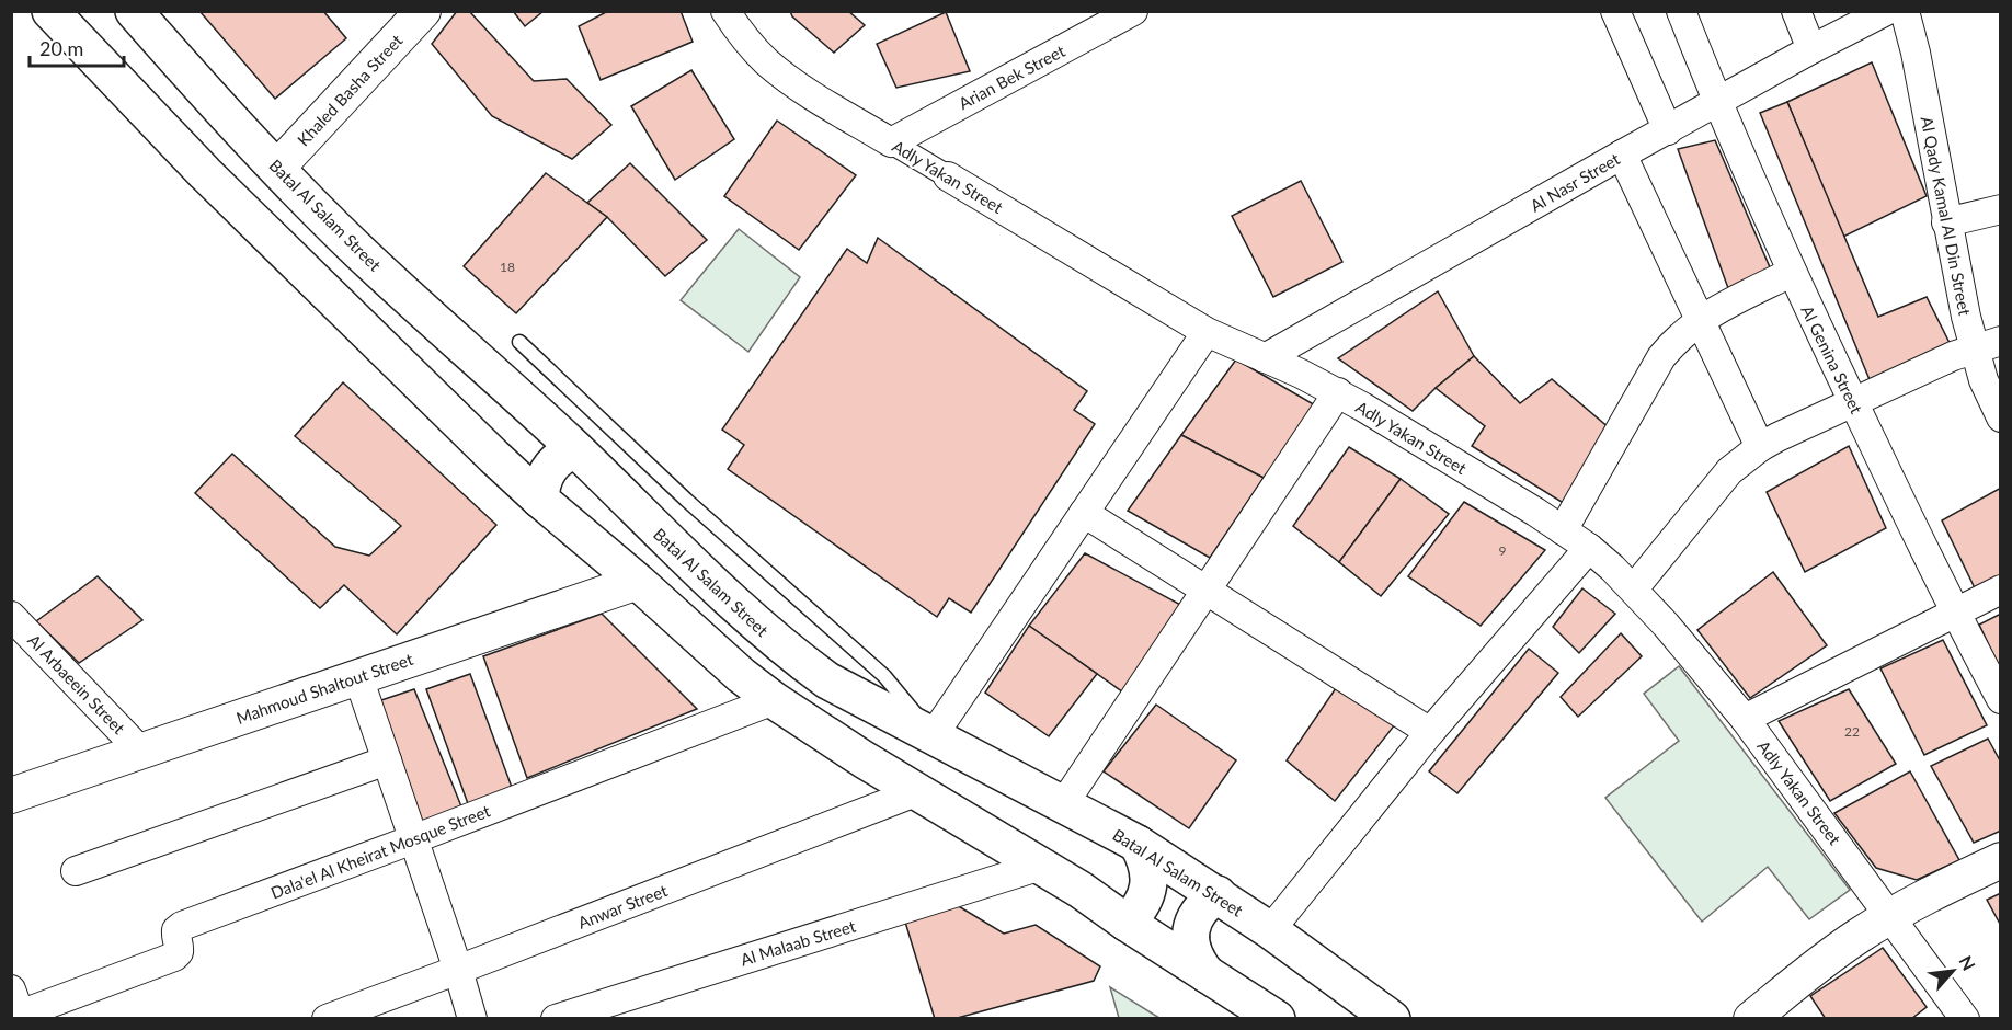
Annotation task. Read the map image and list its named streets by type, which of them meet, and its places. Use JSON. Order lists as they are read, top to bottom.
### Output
{
  "streets": {
    "main road": ["Batal Al Salam Street"],
    "street": [
      "Arian Bek Street",
      "Khaled Basha Street",
      "Adly Yakan Street",
      "Al Nasr Street",
      "Al Qady Kamal Al Din Street",
      "Al Genina Street",
      "Al Arbaeein Street",
      "Mahmoud Shaltout Street",
      "Dala'el Al Kheirat Mosque Street",
      "Anwar Street",
      "Al Malaab Street"
    ]
  },
  "crossings": [
    ["Arian Bek Street", "Adly Yakan Street"],
    ["Khaled Basha Street", "Batal Al Salam Street"],
    ["Adly Yakan Street", "Al Nasr Street"],
    ["Al Nasr Street", "Al Genina Street"],
    ["Al Arbaeein Street", "Mahmoud Shaltout Street"]
  ],
  "house_numbers": ["18", "9", "22"],
  "scale_bar": "20 m",
  "north": "top right"
}
